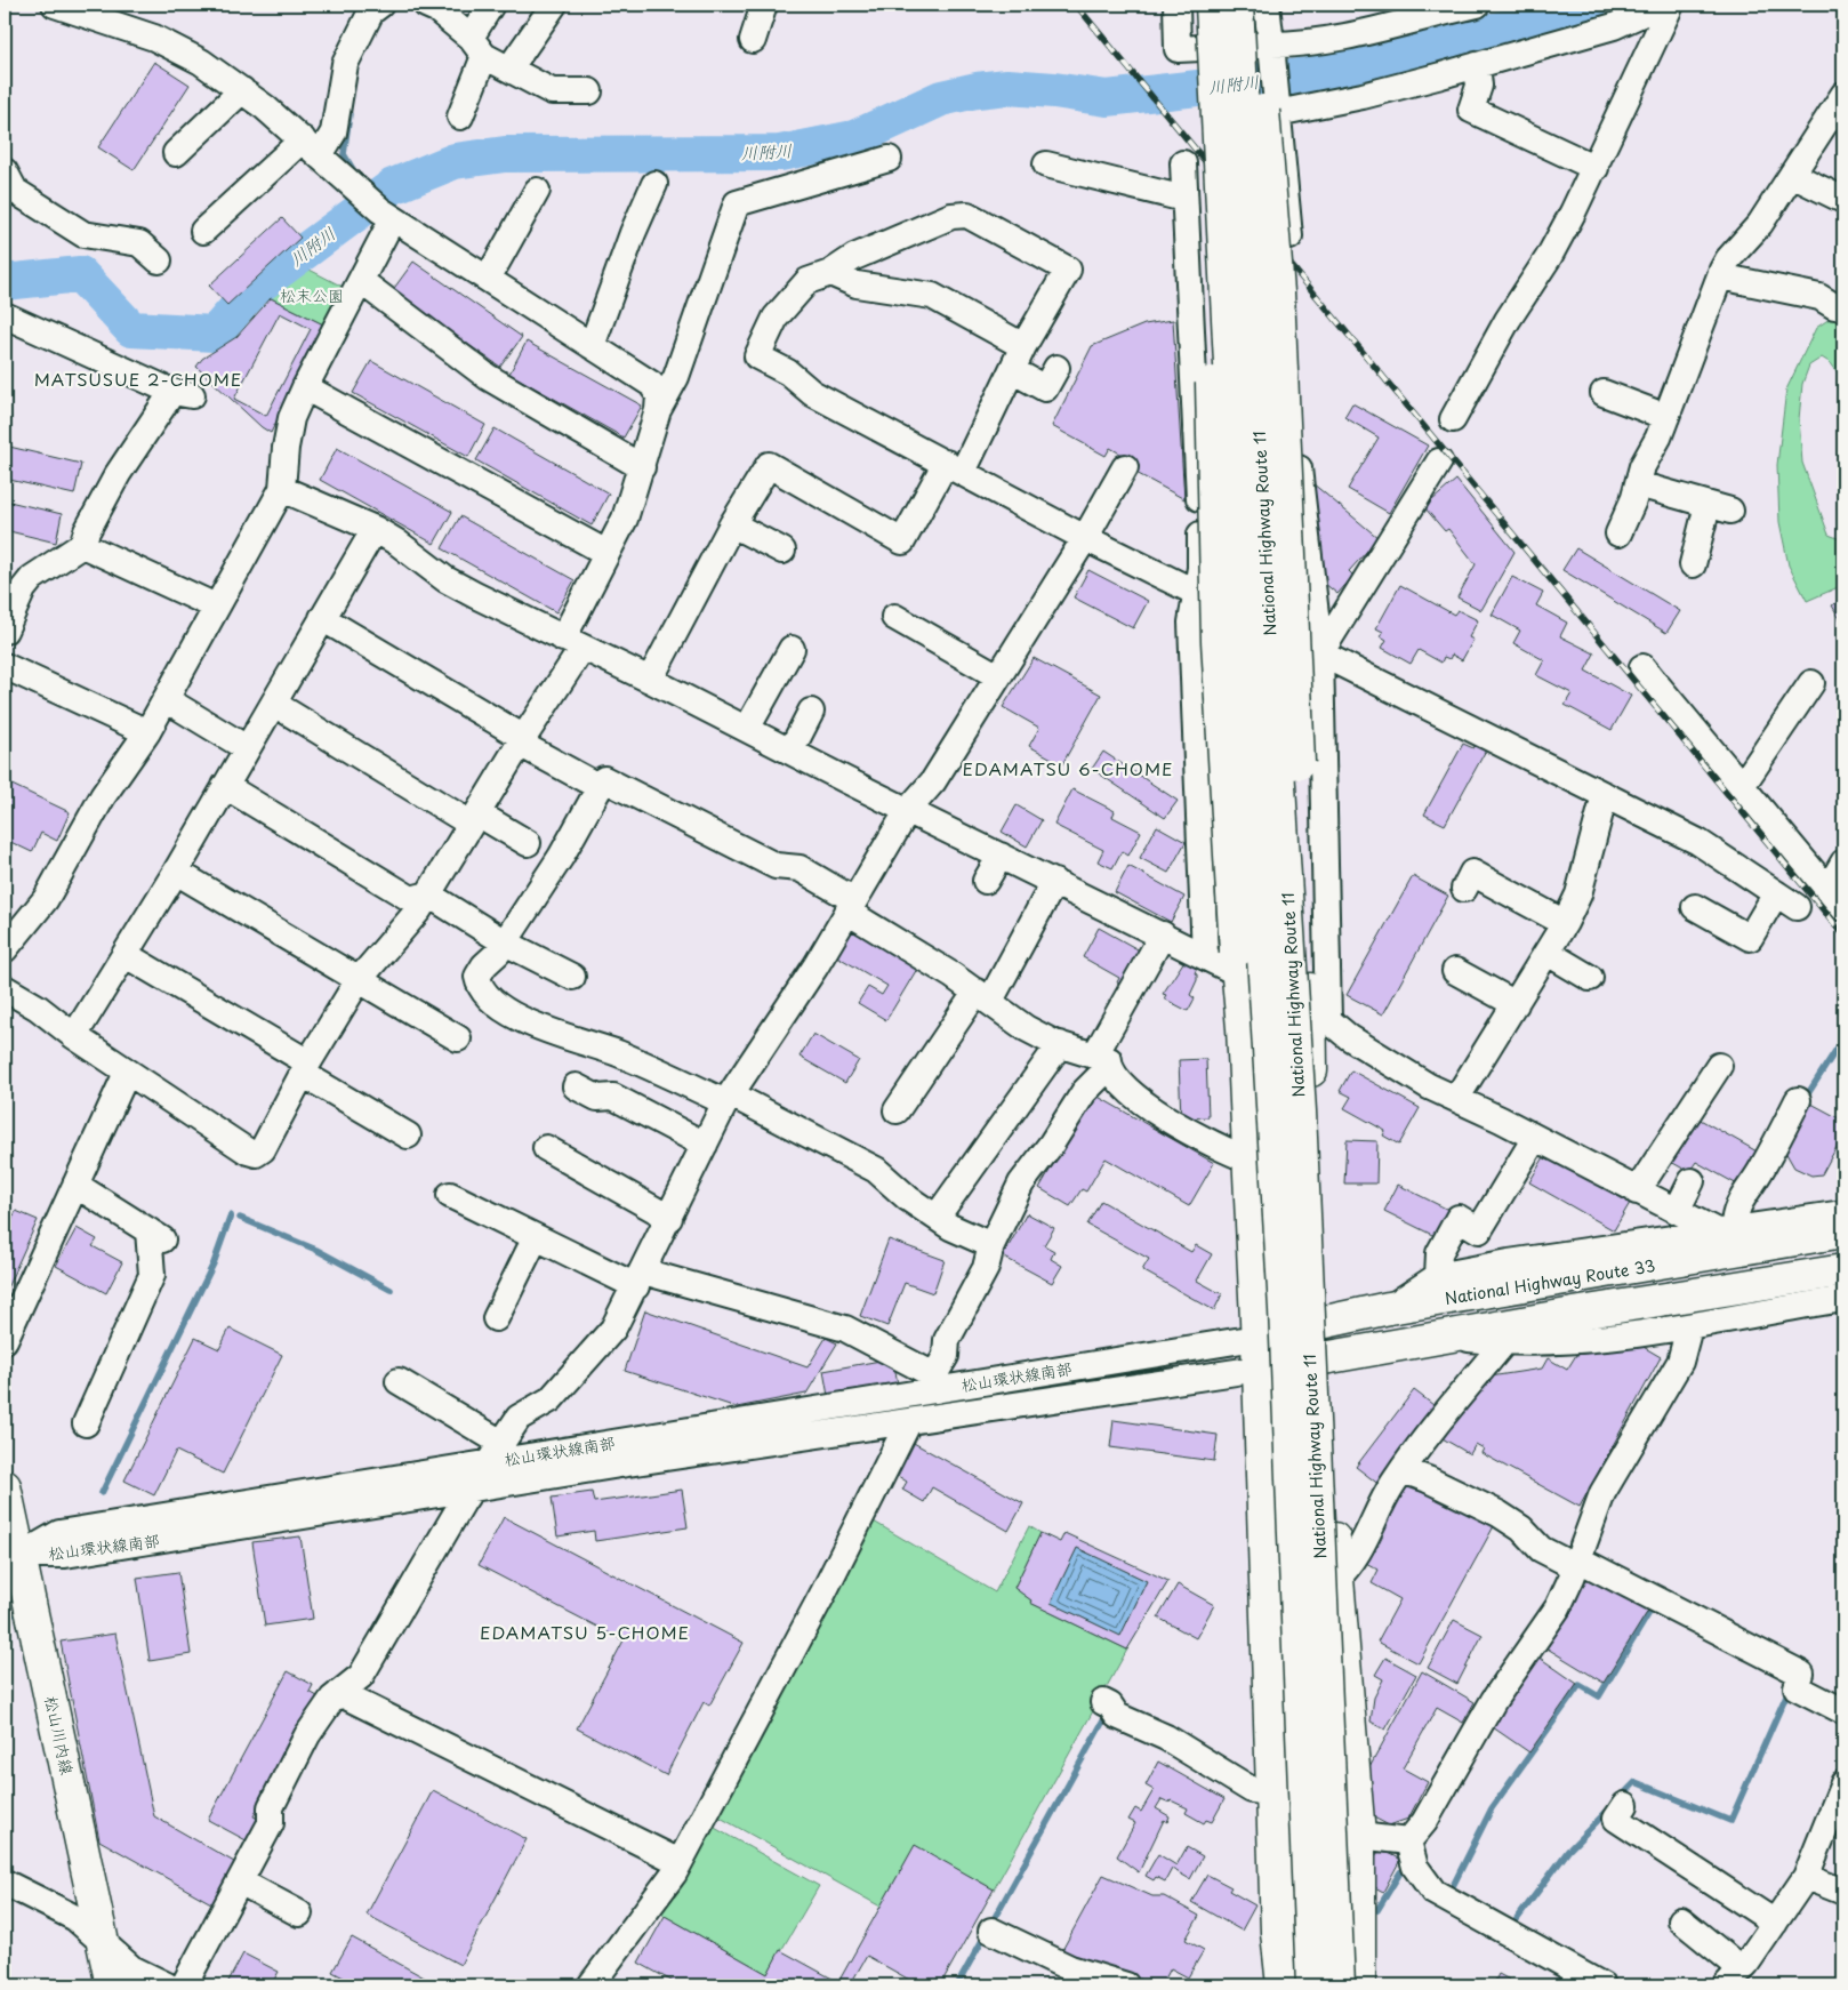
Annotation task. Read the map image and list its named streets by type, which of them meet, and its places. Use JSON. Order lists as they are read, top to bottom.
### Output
{
  "streets": {
    "main road": ["National Highway Route 11", "National Highway Route 33", "松山川内線"],
    "street": ["松山環状線南部"]
  },
  "crossings": [
    ["National Highway Route 11", "National Highway Route 33"],
    ["National Highway Route 33", "松山環状線南部"],
    ["松山環状線南部", "松山川内線"]
  ],
  "districts": ["MATSUSUE 2-CHOME", "EDAMATSU 6-CHOME", "EDAMATSU 5-CHOME"],
  "water": ["川附川"],
  "parks": ["松末公園"]
}
